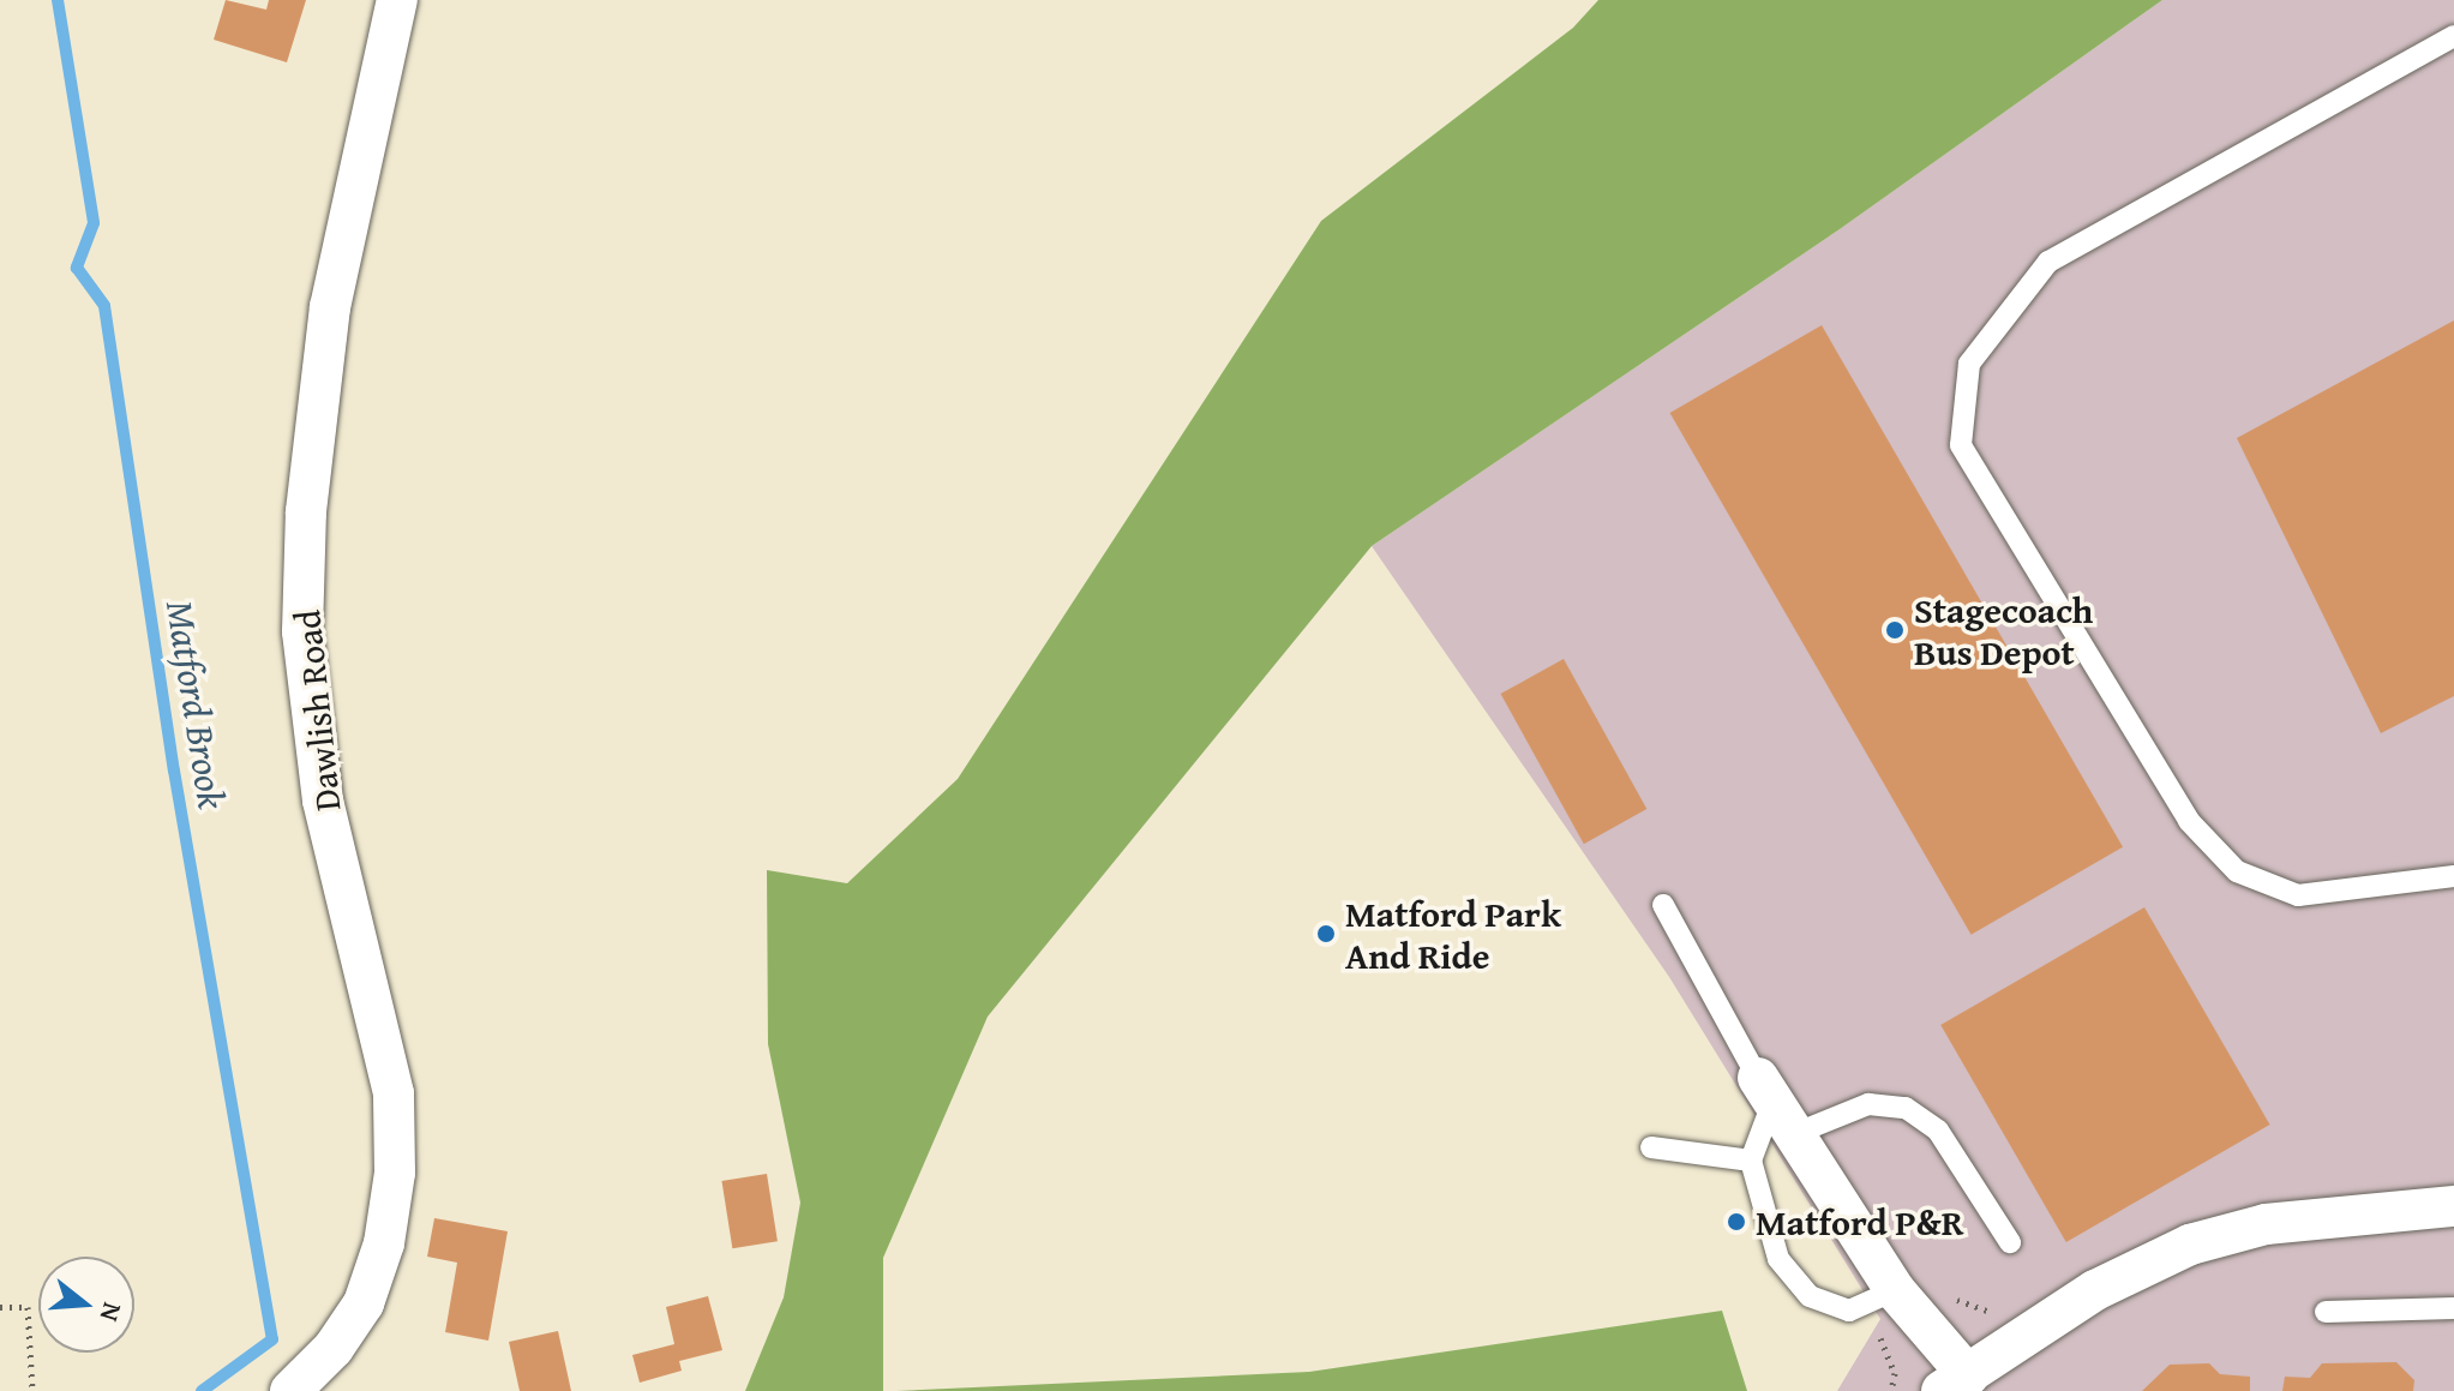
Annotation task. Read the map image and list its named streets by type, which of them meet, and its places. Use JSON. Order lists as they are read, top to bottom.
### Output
{
  "streets": {
    "street": ["Dawlish Road"]
  },
  "water": ["Matford Brook"],
  "places": ["Stagecoach Bus Depot", "Matford Park And Ride", "Matford P&R"],
  "north": "right"
}
